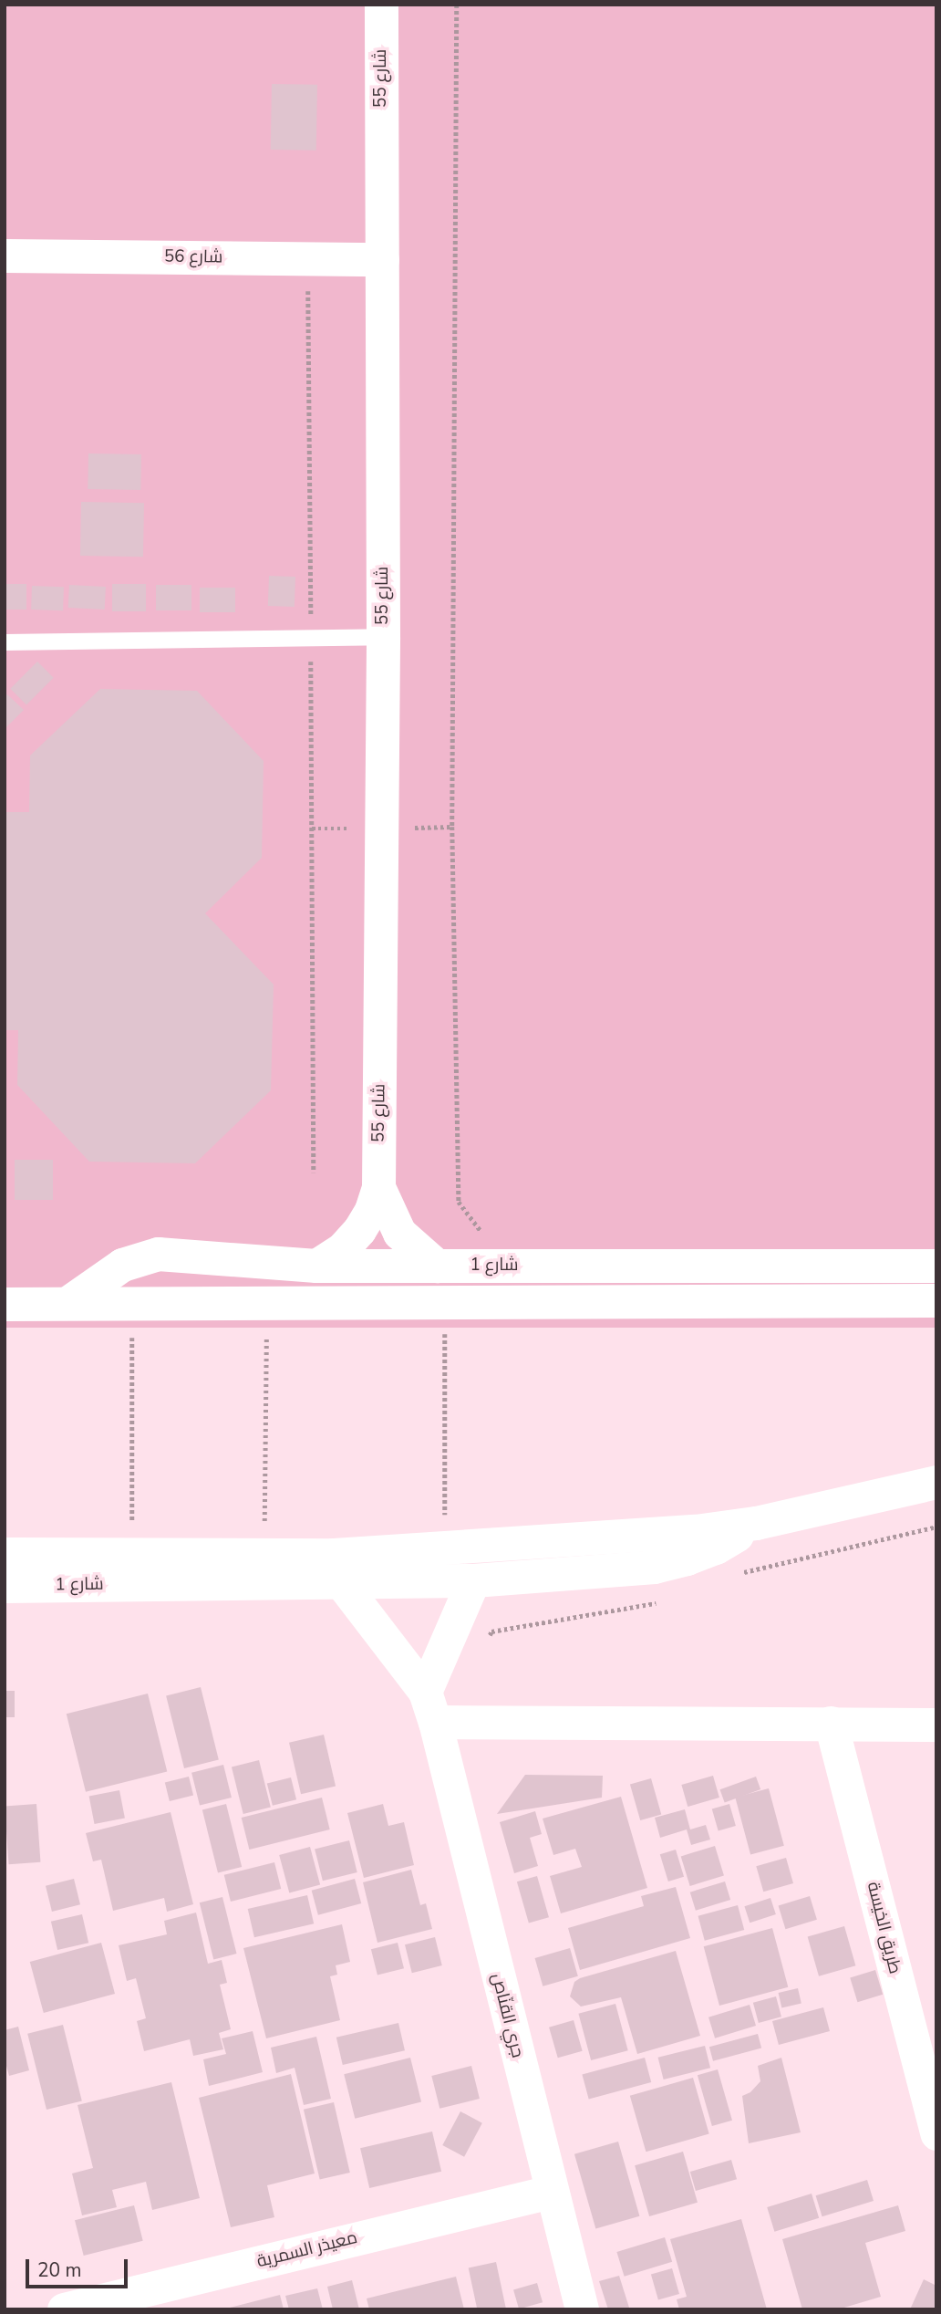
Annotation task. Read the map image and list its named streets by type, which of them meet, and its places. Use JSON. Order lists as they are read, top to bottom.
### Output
{
  "streets": {
    "street": [
      "شارع 55",
      "شارع 56",
      "شارع 1",
      "طريق الخيسة",
      "جري القنّاص",
      "معيذر السمرية"
    ]
  },
  "crossings": [
    ["شارع 55", "شارع 56"],
    ["شارع 55", "شارع 1"],
    ["شارع 1", "جري القنّاص"],
    ["جري القنّاص", "معيذر السمرية"]
  ],
  "scale_bar": "20 m"
}
